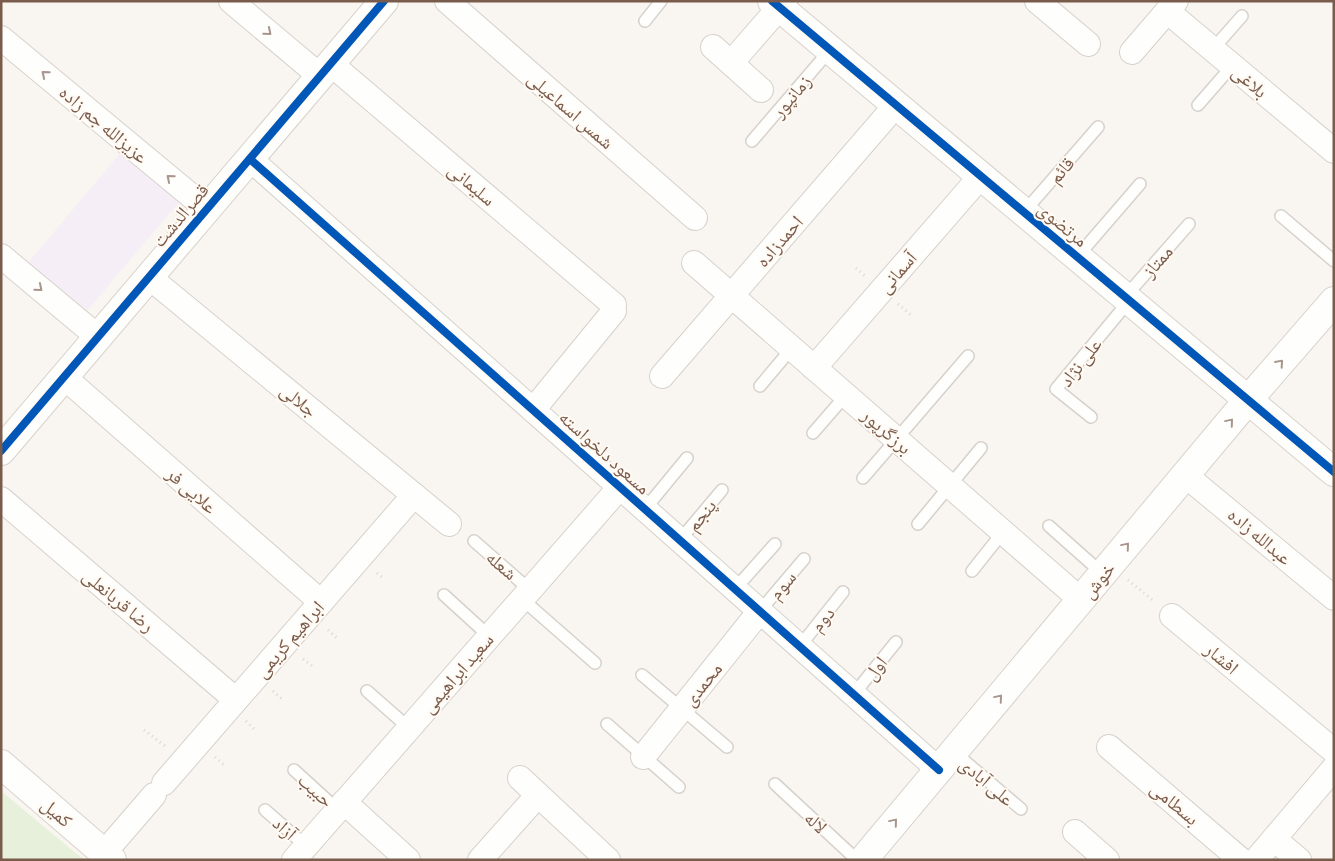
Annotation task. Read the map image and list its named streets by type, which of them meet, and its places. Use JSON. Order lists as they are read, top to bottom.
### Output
{
  "streets": {
    "street": [
      "بلاغی",
      "شمس اسماعیلی",
      "عزیزالله جم زاده",
      "سلیمانی",
      "قصرالدشت",
      "مرتضوی",
      "احمدزاده",
      "آسمانی",
      "جلالی",
      "برزگرپور",
      "مسعود دلخواسته",
      "علایی فر",
      "عبدالله زاده",
      "خوش",
      "رضا قربانعلی",
      "ابراهیم کریمی",
      "افشار",
      "سعید ابراهیمی",
      "محمدی",
      "بسطامی",
      "کمیل"
    ],
    "lane": [
      "زمانپور",
      "قائم",
      "ممتاز",
      "علی نژاد",
      "پنجم",
      "شعله",
      "سوم",
      "دوم",
      "اول",
      "علی آبادی",
      "حبیب",
      "لاله",
      "آزاد"
    ]
  },
  "crossings": [
    ["زمانپور", "مرتضوی"],
    ["عزیزالله جم زاده", "قصرالدشت"],
    ["قائم", "مرتضوی"],
    ["سلیمانی", "قصرالدشت"],
    ["سلیمانی", "مسعود دلخواسته"],
    ["قصرالدشت", "جلالی"],
    ["قصرالدشت", "مسعود دلخواسته"],
    ["قصرالدشت", "علایی فر"],
    ["مرتضوی", "احمدزاده"],
    ["مرتضوی", "ممتاز"],
    ["مرتضوی", "آسمانی"],
    ["مرتضوی", "علی نژاد"],
    ["مرتضوی", "خوش"],
    ["احمدزاده", "برزگرپور"],
    ["ممتاز", "علی نژاد"],
    ["آسمانی", "برزگرپور"],
    ["جلالی", "ابراهیم کریمی"],
    ["برزگرپور", "خوش"],
    ["مسعود دلخواسته", "پنجم"],
    ["مسعود دلخواسته", "خوش"],
    ["مسعود دلخواسته", "سوم"],
    ["مسعود دلخواسته", "دوم"],
    ["مسعود دلخواسته", "اول"],
    ["مسعود دلخواسته", "سعید ابراهیمی"],
    ["مسعود دلخواسته", "محمدی"],
    ["مسعود دلخواسته", "علی آبادی"],
    ["علایی فر", "ابراهیم کریمی"],
    ["عبدالله زاده", "خوش"],
    ["شعله", "سعید ابراهیمی"],
    ["خوش", "علی آبادی"],
    ["سوم", "محمدی"],
    ["رضا قربانعلی", "ابراهیم کریمی"],
    ["ابراهیم کریمی", "کمیل"],
    ["سعید ابراهیمی", "حبیب"],
    ["سعید ابراهیمی", "آزاد"]
  ],
  "one_way": ["خوش"]
}
